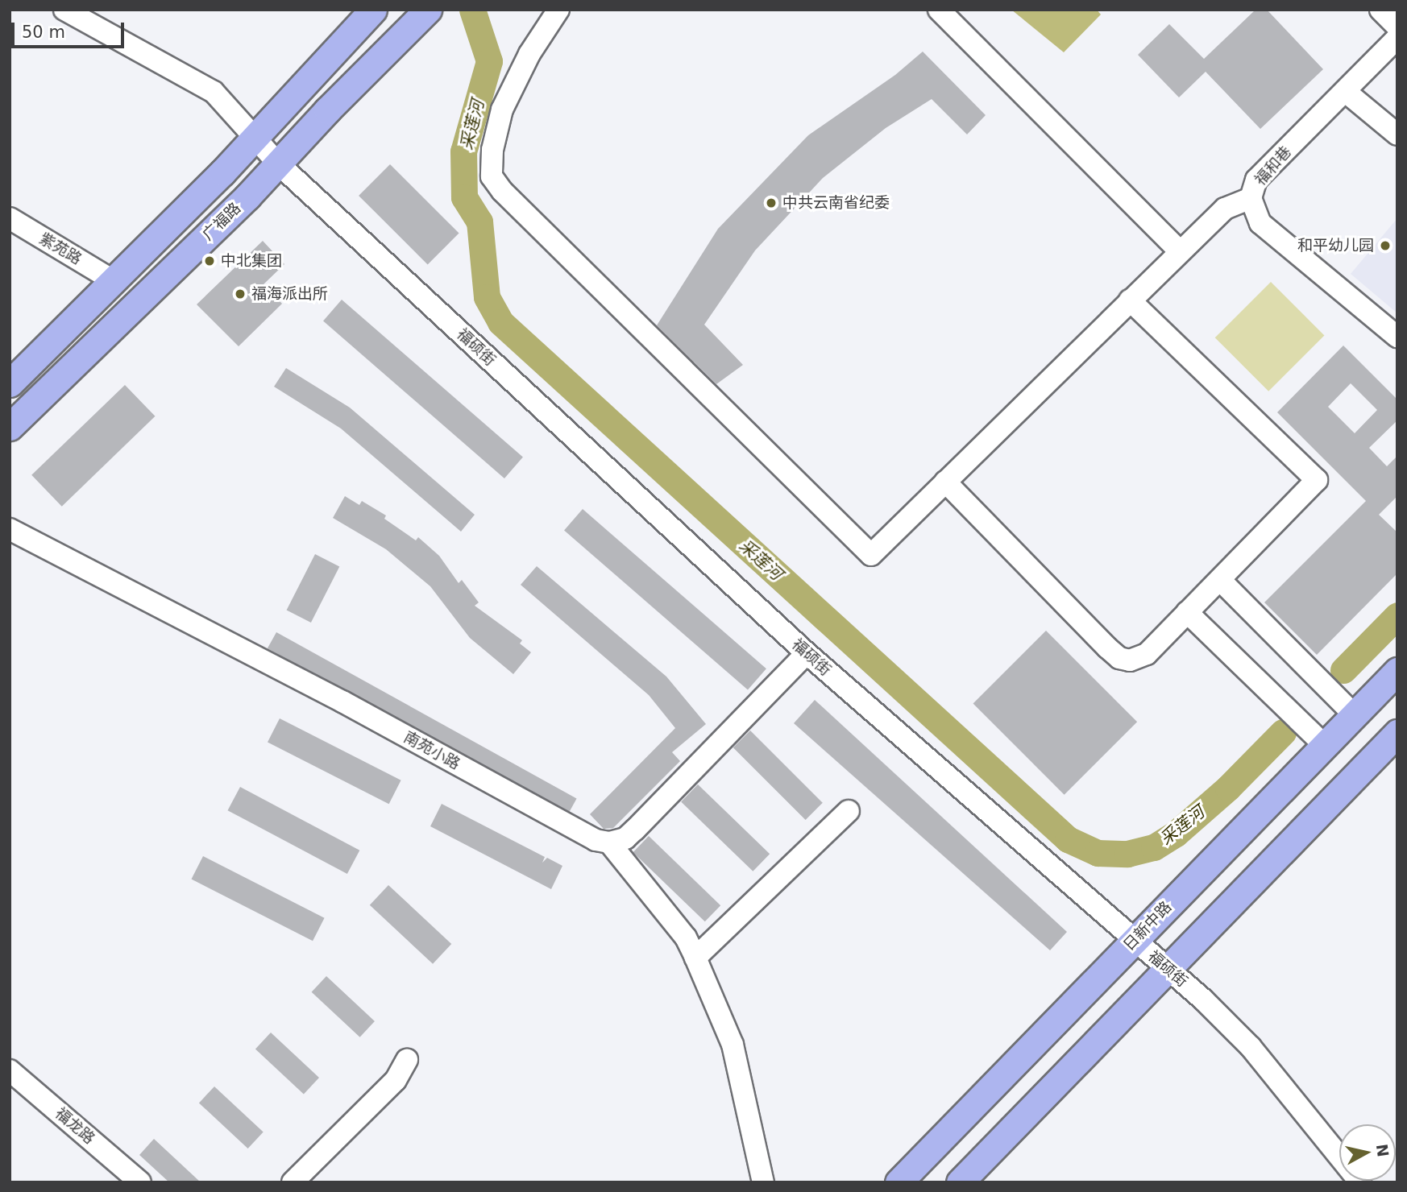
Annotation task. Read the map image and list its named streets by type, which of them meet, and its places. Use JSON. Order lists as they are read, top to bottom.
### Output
{
  "streets": {
    "main road": ["广福路", "日新中路"],
    "street": [
      "福和巷",
      "紫苑路",
      "福硕街",
      "南苑小路",
      "福龙路"
    ]
  },
  "crossings": [
    ["广福路", "福硕街"],
    ["福硕街", "日新中路"]
  ],
  "water": ["采莲河"],
  "places": [
    "中共云南省纪委",
    "和平幼儿园",
    "中北集团",
    "福海派出所"
  ],
  "scale_bar": "50 m",
  "north": "right"
}
